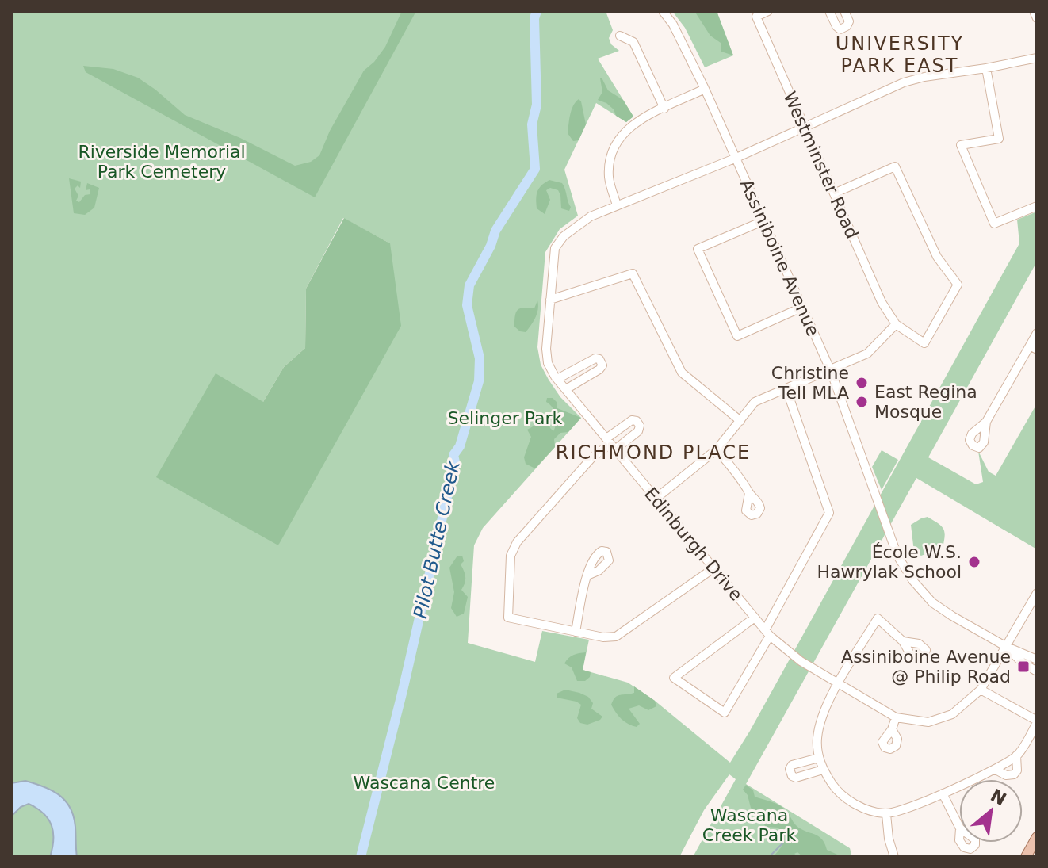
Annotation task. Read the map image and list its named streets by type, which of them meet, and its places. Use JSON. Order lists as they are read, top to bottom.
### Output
{
  "streets": {
    "street": ["Westminster Road", "Assiniboine Avenue", "Edinburgh Drive"]
  },
  "crossings": [
    ["Westminster Road", "Edinburgh Drive"],
    ["Assiniboine Avenue", "Edinburgh Drive"]
  ],
  "districts": ["UNIVERSITY PARK EAST", "RICHMOND PLACE"],
  "water": ["Pilot Butte Creek"],
  "parks": [
    "Riverside Memorial Park Cemetery",
    "Selinger Park",
    "Wascana Centre",
    "Wascana Creek Park"
  ],
  "places": {
    "other": ["Christine Tell MLA", "East Regina Mosque", "École W.S. Hawrylak School"],
    "transit": ["Assiniboine Avenue @ Philip Road"]
  },
  "north": "top right"
}
